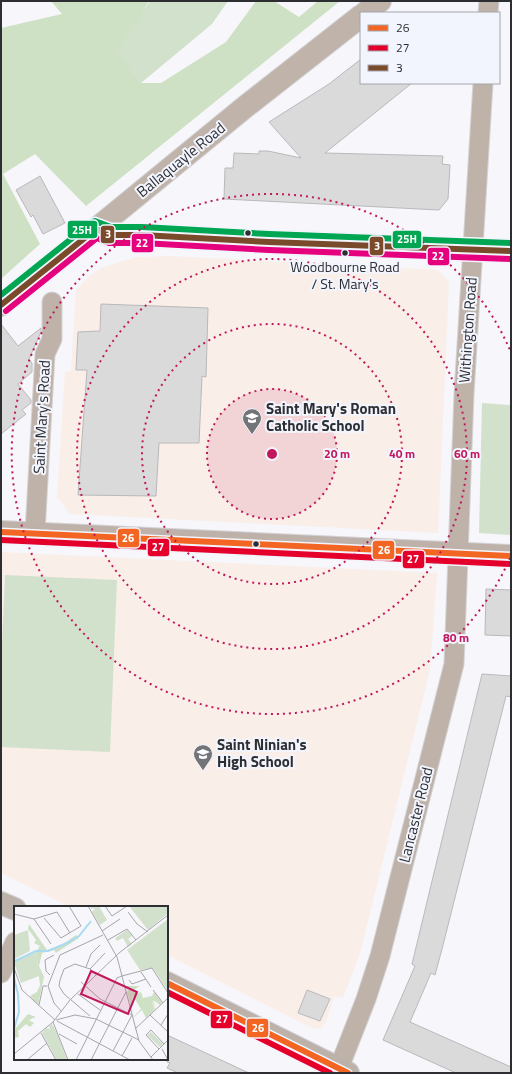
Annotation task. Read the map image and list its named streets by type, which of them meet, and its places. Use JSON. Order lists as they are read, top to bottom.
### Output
{
  "streets": {
    "main road": ["Ballaquayle Road"],
    "street": ["Withington Road", "Saint Mary's Road", "Lancaster Road"]
  },
  "crossings": [
    ["Withington Road", "Lancaster Road"]
  ],
  "places": {
    "other": ["Woodbourne Road / St. Mary's"],
    "school or university": ["Saint Mary's Roman Catholic School", "Saint Ninian's High School"]
  },
  "lines": [
    "transit line 25H",
    "transit line 3",
    "transit line 22",
    "transit line 26",
    "transit line 27"
  ],
  "legend": ["26", "27", "3"],
  "rings": [
    "20 m",
    "40 m",
    "60 m",
    "80 m"
  ]
}
